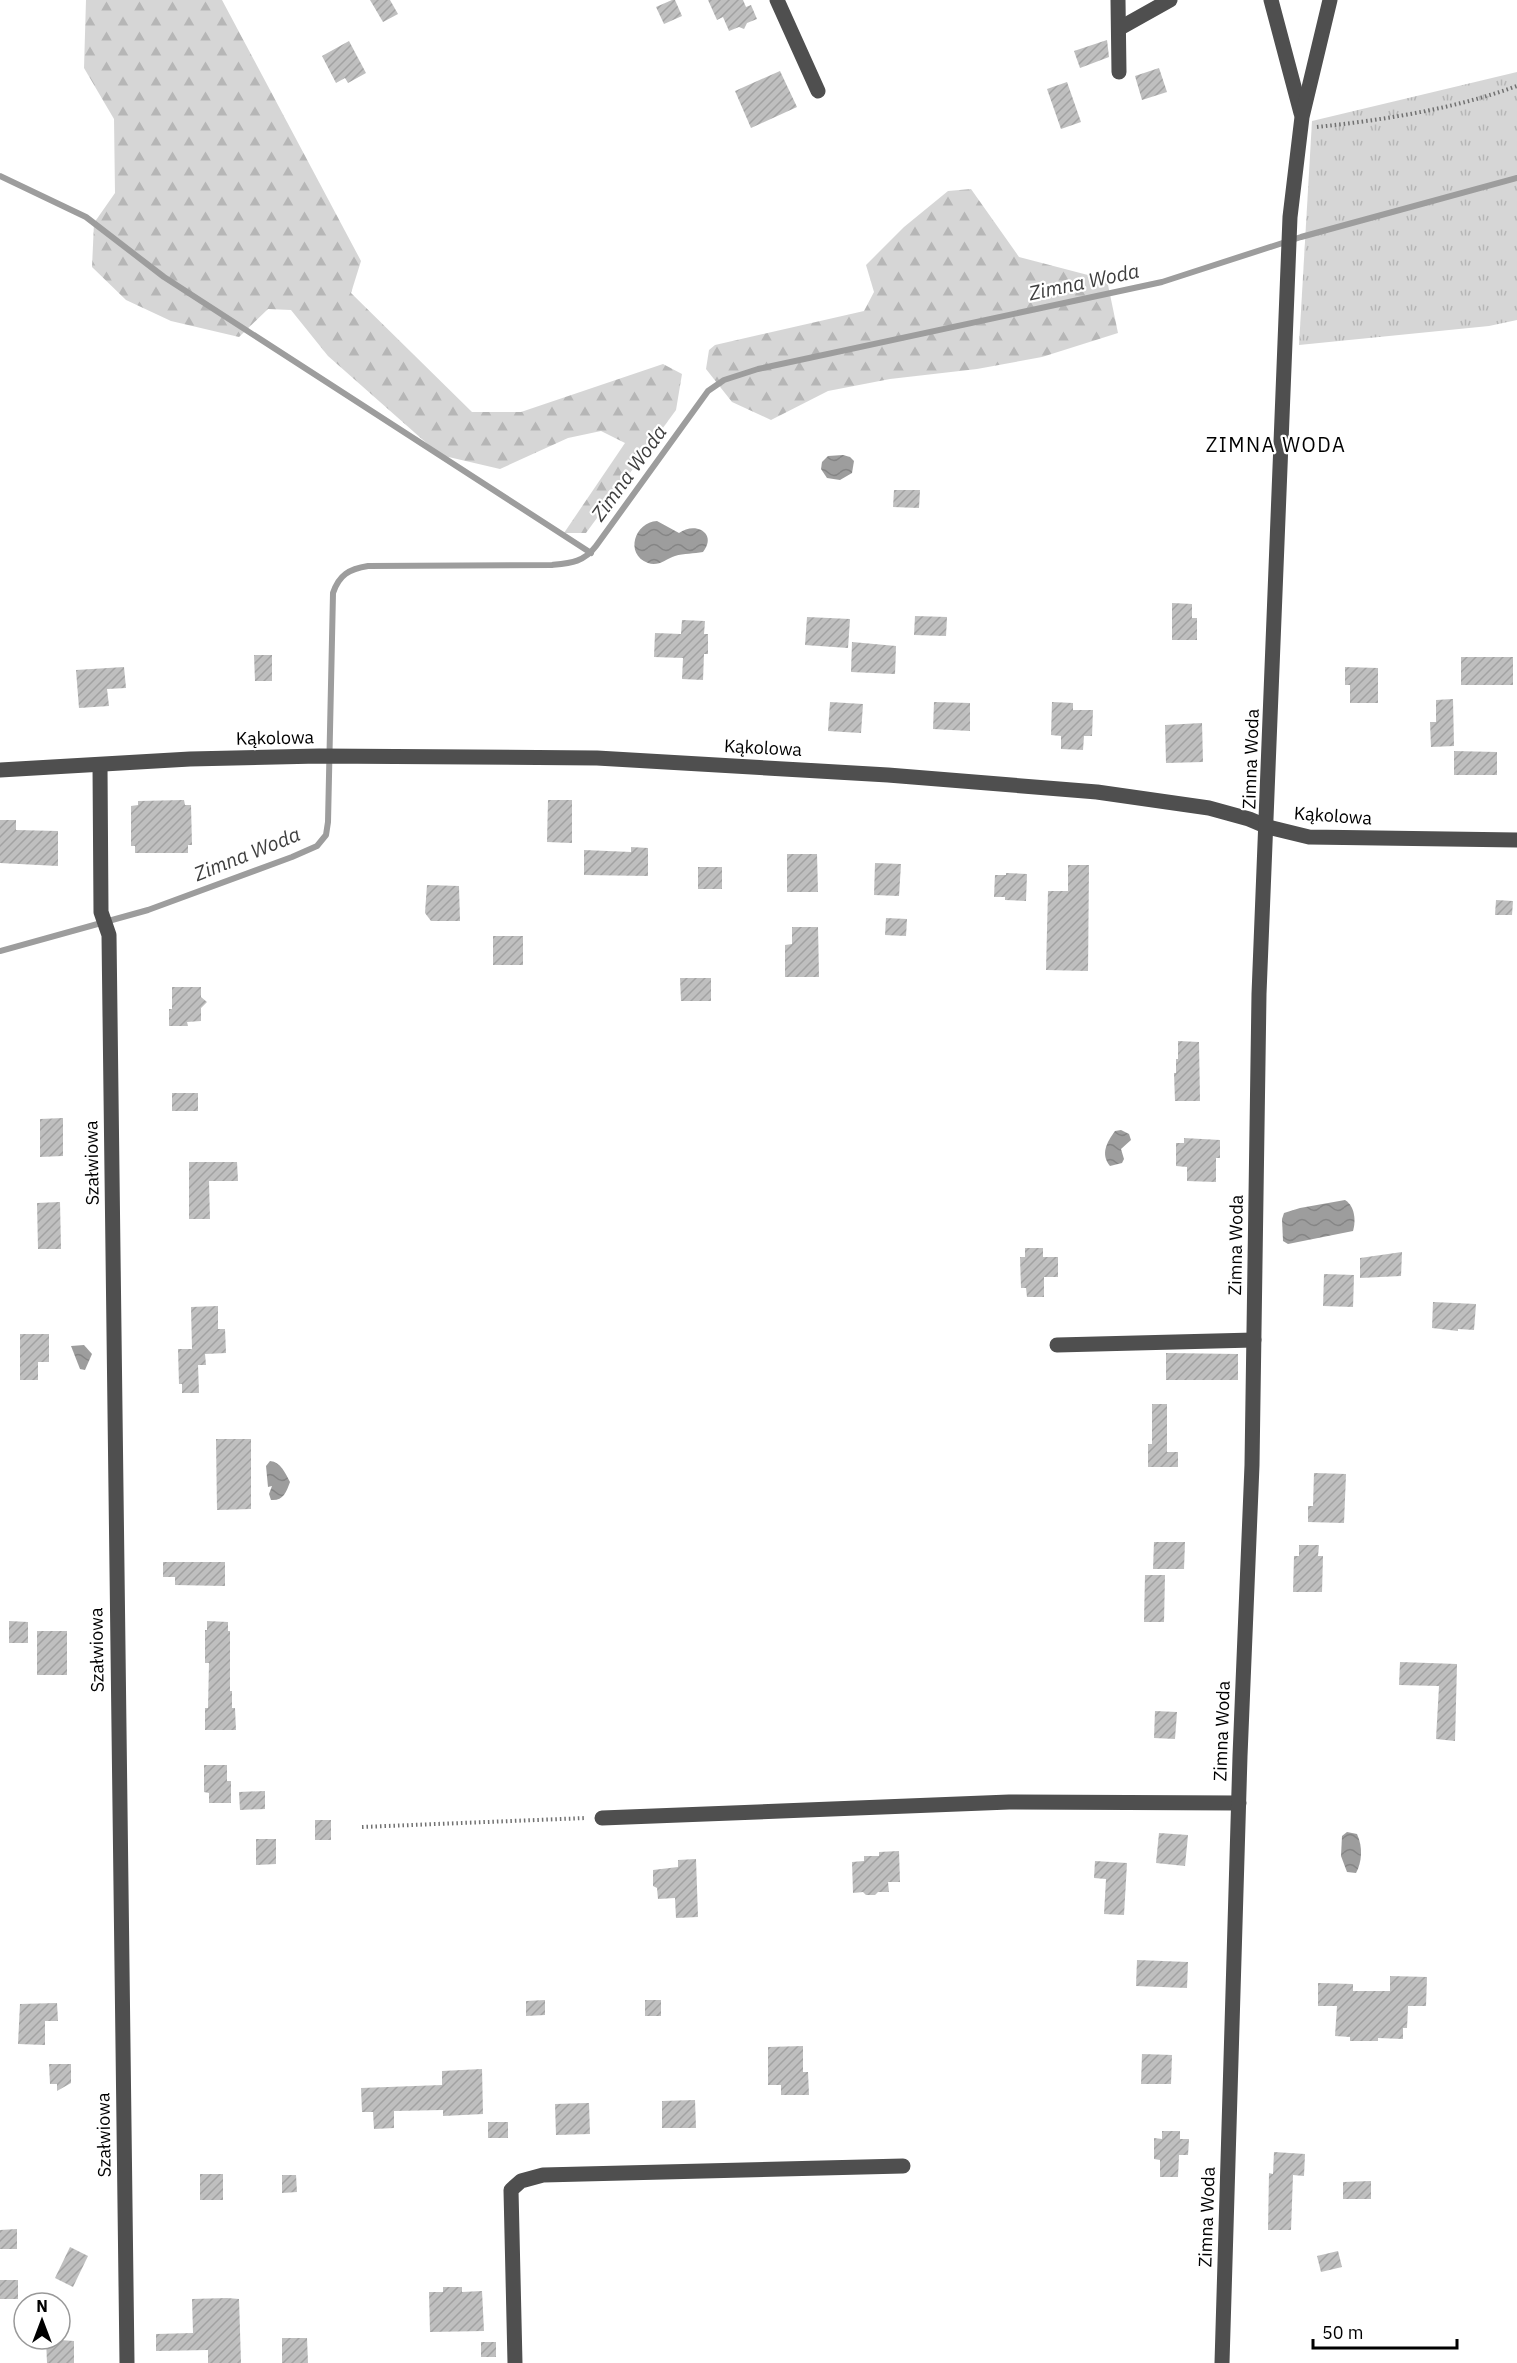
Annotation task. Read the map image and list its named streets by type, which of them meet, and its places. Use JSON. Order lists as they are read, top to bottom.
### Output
{
  "streets": {
    "street": ["Kąkolowa", "Zimna Woda", "Szałwiowa"]
  },
  "crossings": [
    ["Kąkolowa", "Zimna Woda"],
    ["Kąkolowa", "Szałwiowa"]
  ],
  "districts": ["ZIMNA WODA"],
  "water": ["Zimna Woda"],
  "scale_bar": "50 m",
  "north": "top"
}
